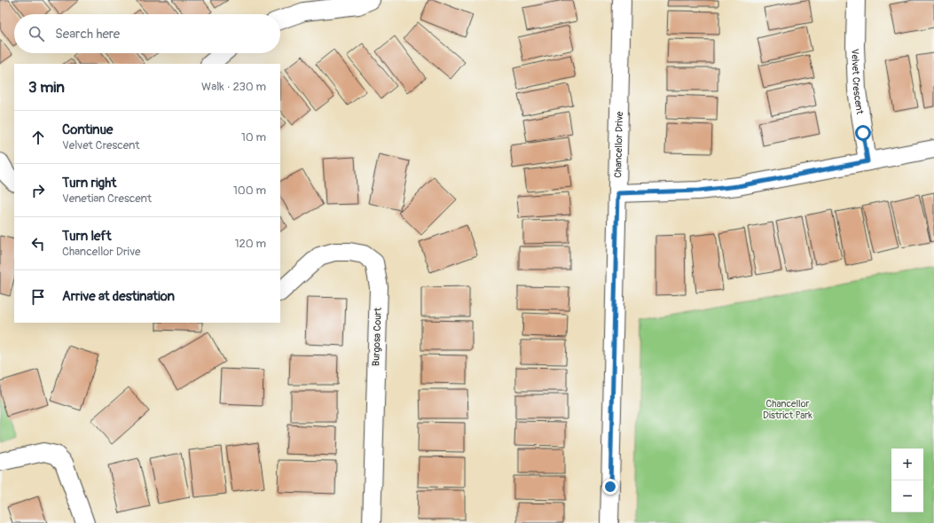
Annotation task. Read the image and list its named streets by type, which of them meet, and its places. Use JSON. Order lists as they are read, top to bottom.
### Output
{
  "streets": {
    "street": ["Velvet Crescent", "Chancellor Drive", "Burgosa Court"]
  },
  "parks": ["Chancellor District Park"],
  "page": {
    "search": "Search here",
    "heading": ["3 min", "Walk · 230 m"],
    "list": [
      ["Continue", "Velvet Crescent", "10 m"],
      ["Turn right", "Venetian Crescent", "100 m"],
      ["Turn left", "Chancellor Drive", "120 m"],
      "Arrive at destination"
    ],
    "map_buttons": ["+", "−"]
  }
}
